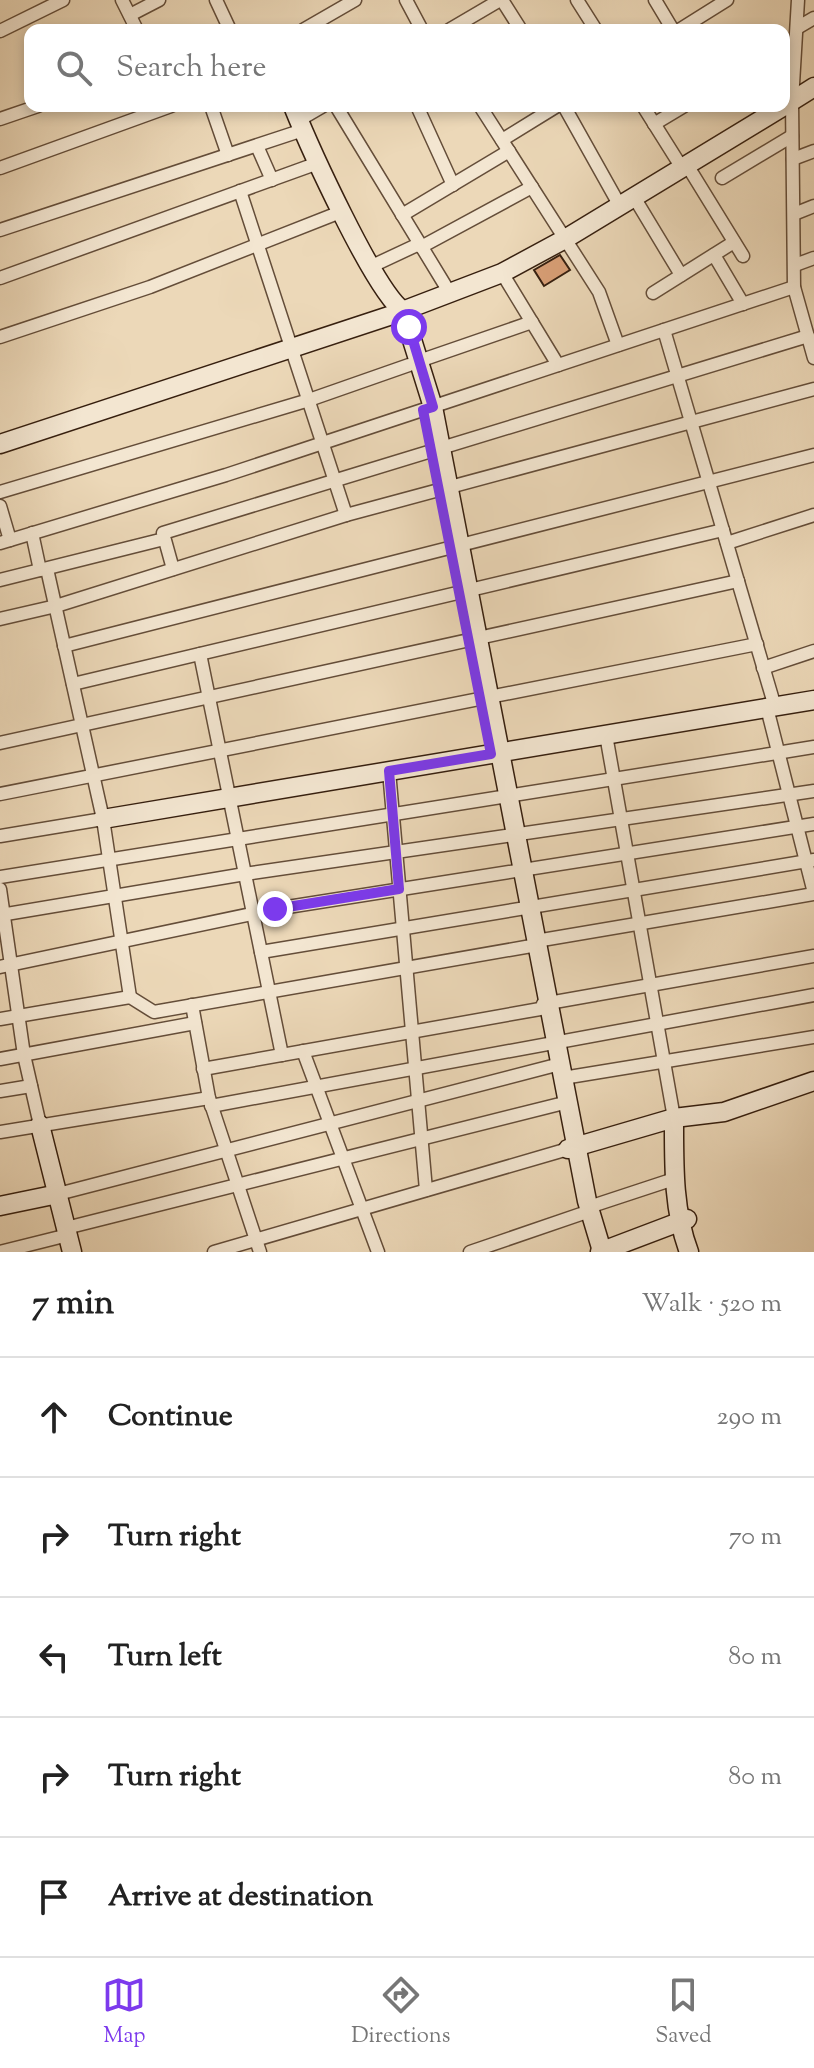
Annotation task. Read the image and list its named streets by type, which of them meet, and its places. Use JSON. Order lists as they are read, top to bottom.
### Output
{
  "page": {
    "search": "Search here",
    "heading": ["7 min", "Walk · 520 m"],
    "list": [
      ["Continue", "290 m"],
      ["Turn right", "70 m"],
      ["Turn left", "80 m"],
      ["Turn right", "80 m"],
      "Arrive at destination"
    ],
    "nav": ["Map", "Directions", "Saved"]
  }
}
